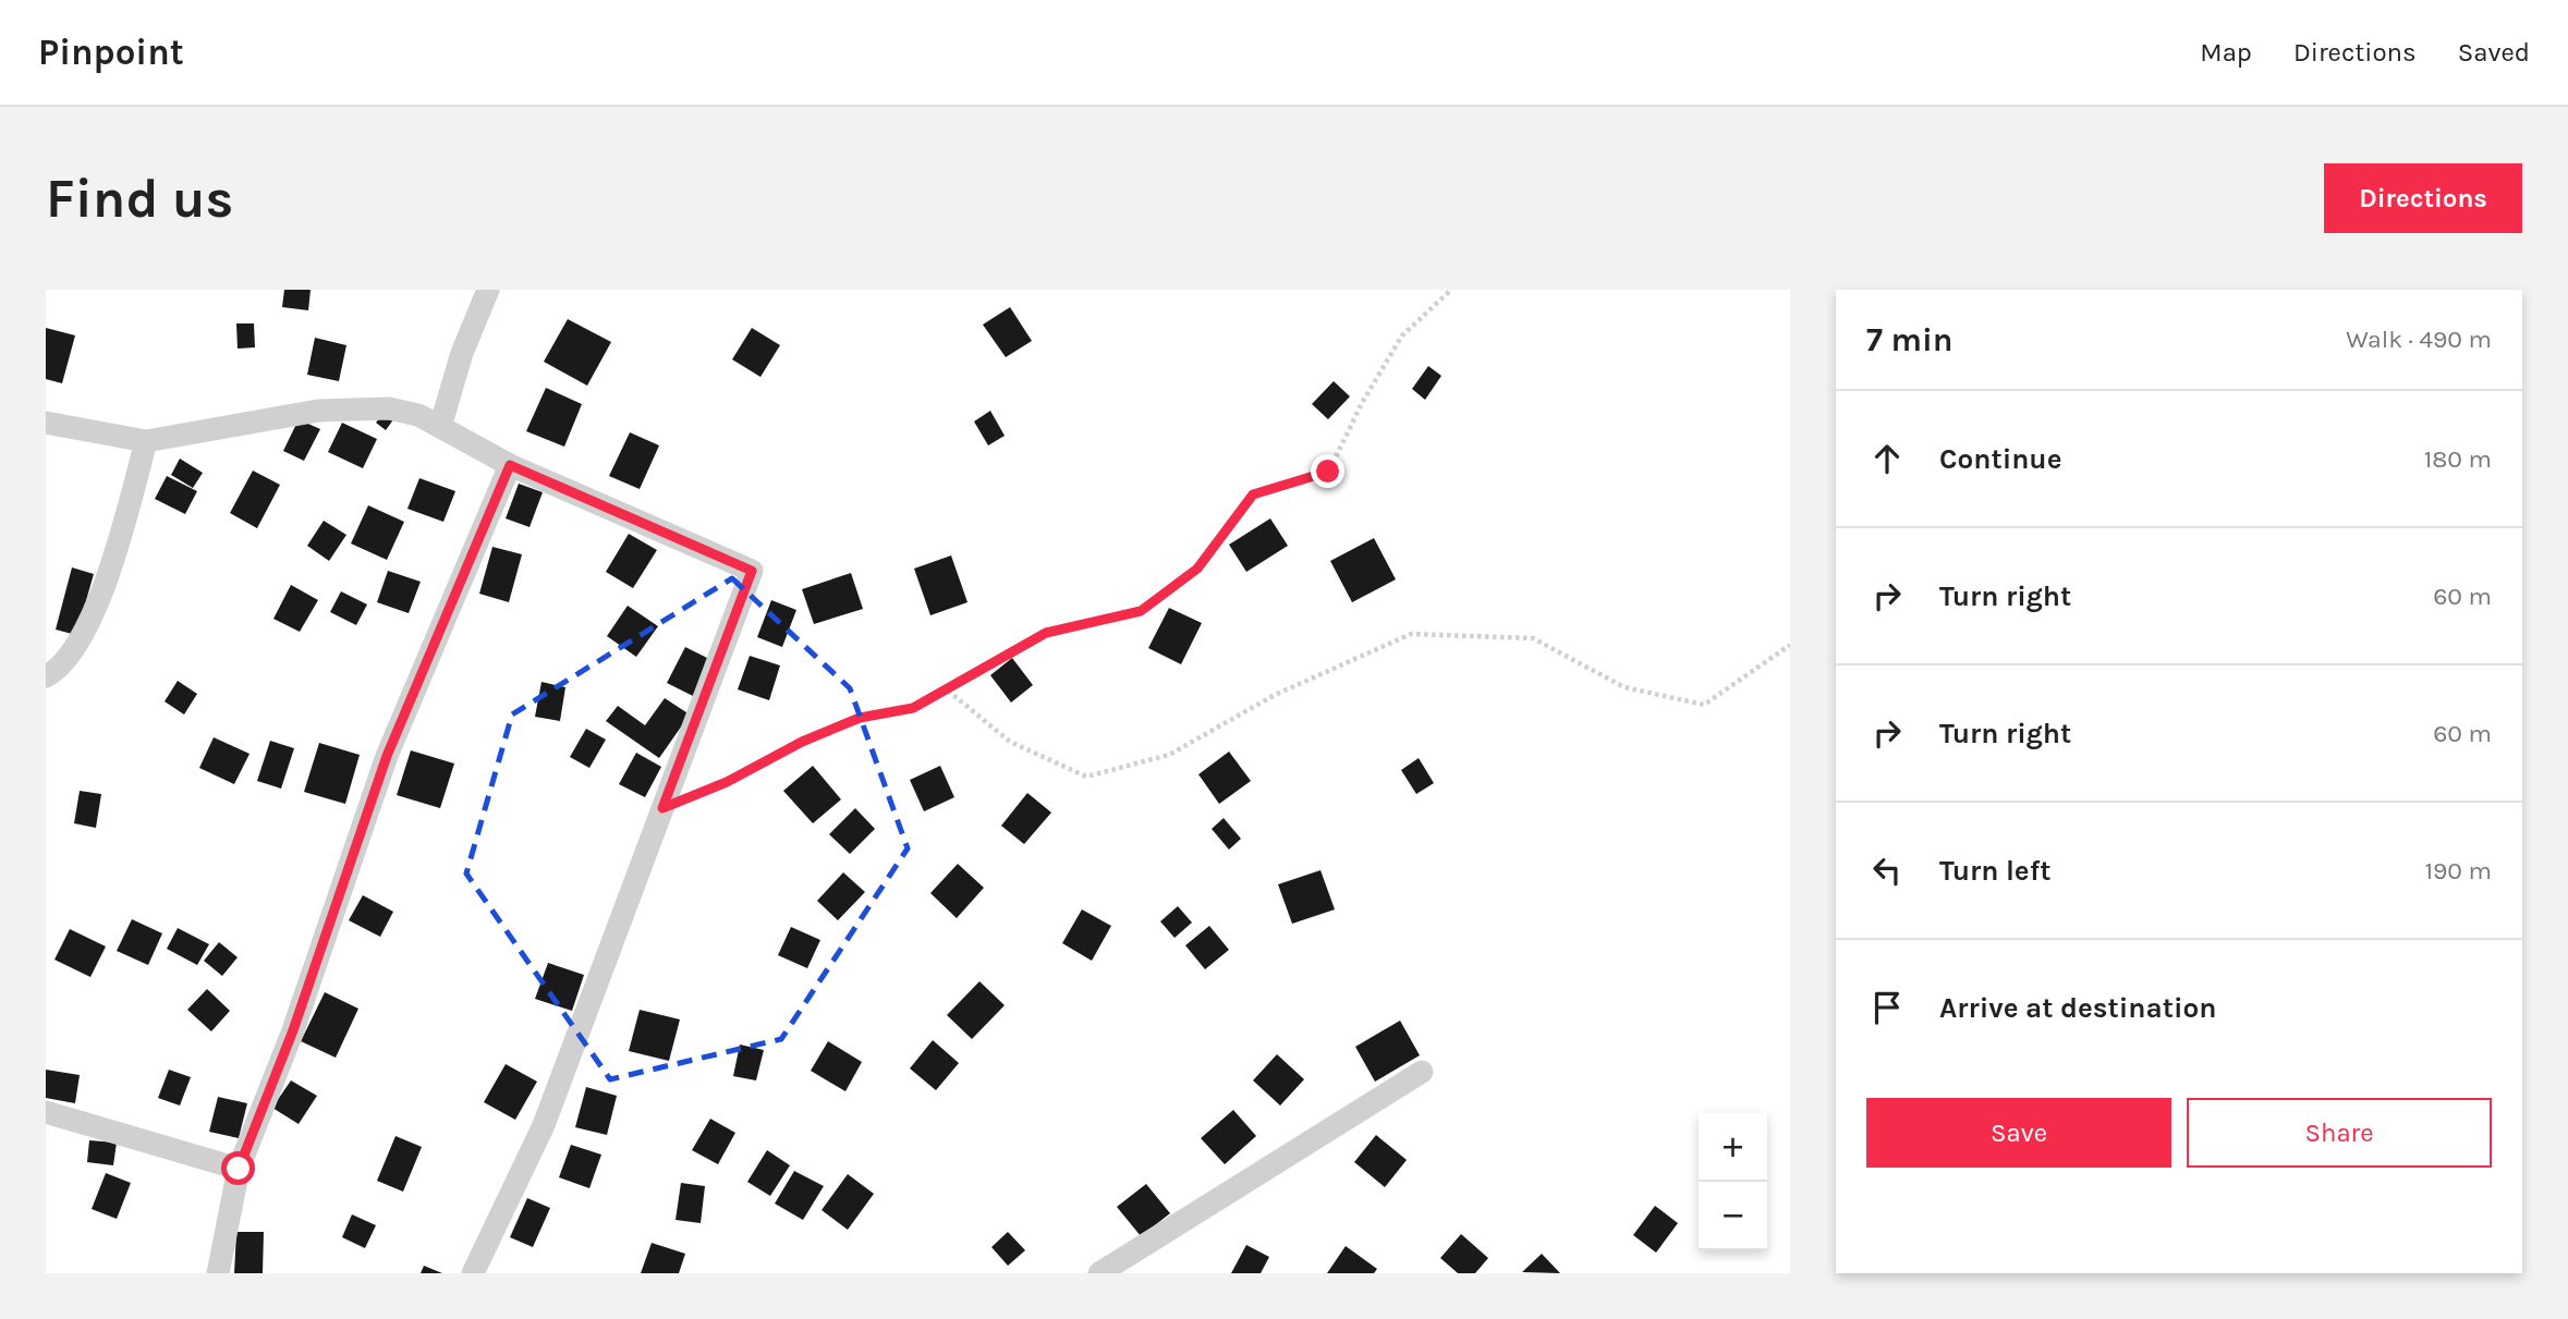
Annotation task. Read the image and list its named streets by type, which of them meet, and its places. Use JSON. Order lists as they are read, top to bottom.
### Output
{
  "page": {
    "header": "Pinpoint",
    "nav": ["Map", "Directions", "Saved"],
    "buttons": [
      "Directions",
      ["Save", "Share"]
    ],
    "title": "Find us",
    "heading": ["7 min", "Walk · 490 m"],
    "list": [
      ["Continue", "180 m"],
      ["Turn right", "60 m"],
      ["Turn right", "60 m"],
      ["Turn left", "190 m"],
      "Arrive at destination"
    ],
    "map_buttons": ["+", "−"]
  }
}
